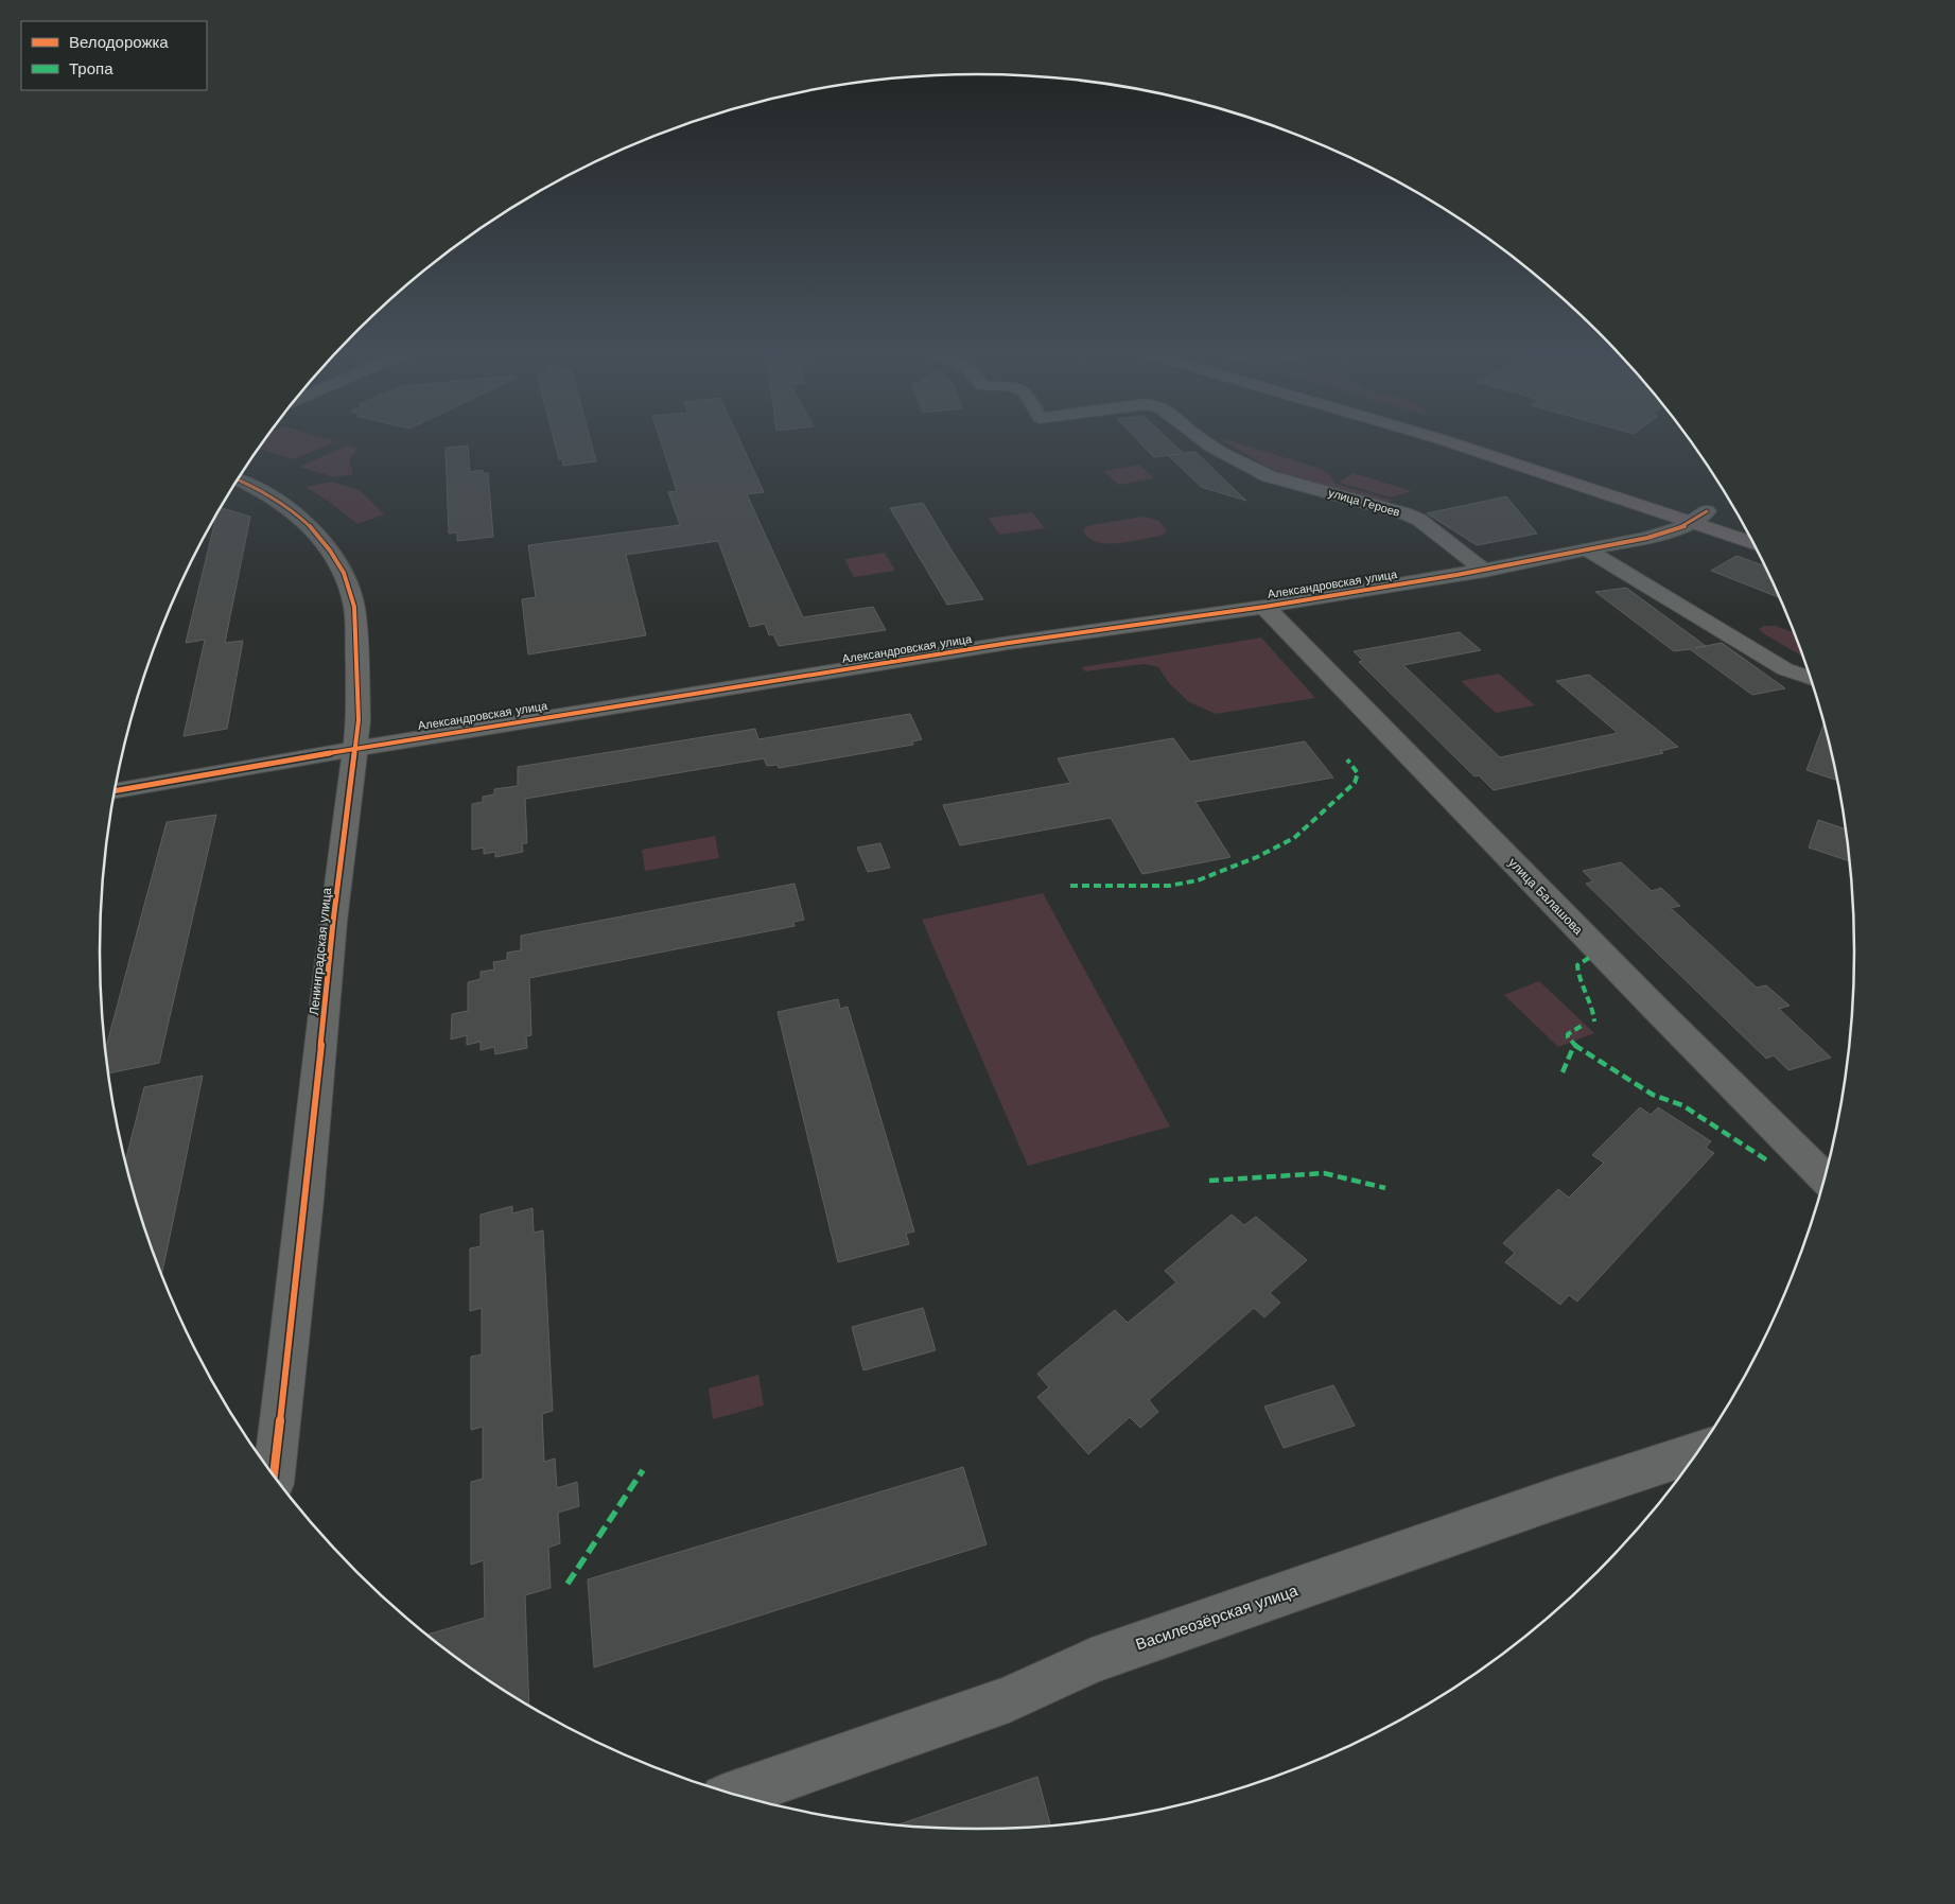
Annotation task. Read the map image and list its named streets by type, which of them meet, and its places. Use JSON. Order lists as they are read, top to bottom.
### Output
{
  "streets": {
    "street": [
      "улица Героев",
      "Александровская улица",
      "улица Балашова",
      "Ленинградская улица",
      "Василеозёрская улица"
    ]
  },
  "crossings": [
    ["улица Героев", "Александровская улица"],
    ["Александровская улица", "улица Балашова"],
    ["Александровская улица", "Ленинградская улица"]
  ],
  "legend": ["Велодорожка", "Тропа"]
}
